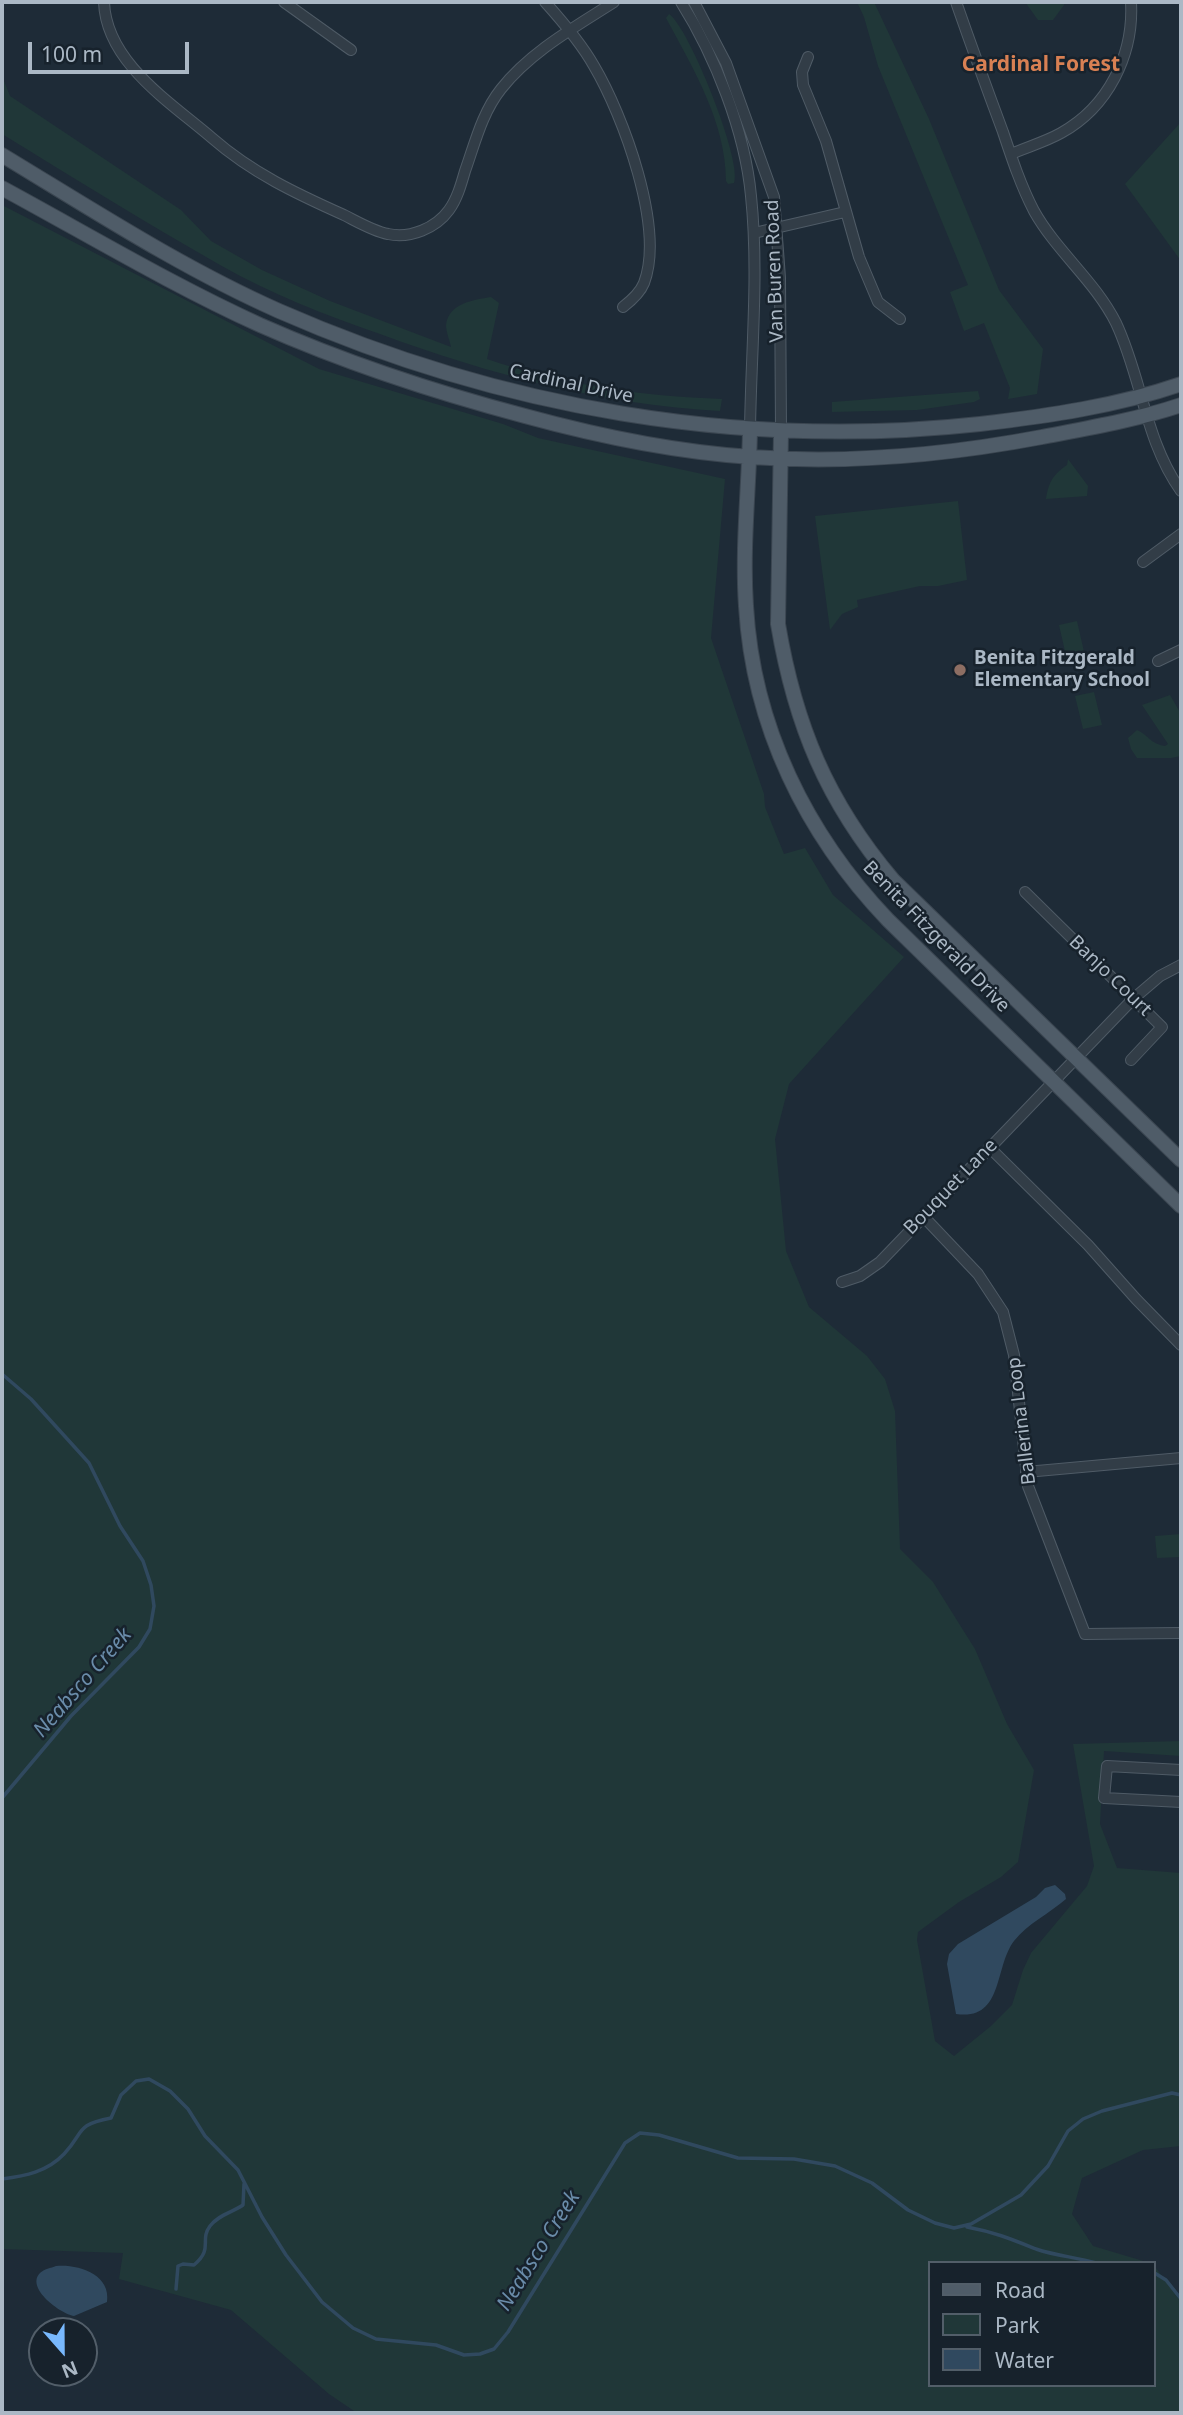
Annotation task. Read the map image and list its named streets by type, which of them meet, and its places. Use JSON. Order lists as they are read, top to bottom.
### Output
{
  "streets": {
    "main road": ["Cardinal Drive", "Benita Fitzgerald Drive"],
    "street": [
      "Van Buren Road",
      "Banjo Court",
      "Bouquet Lane",
      "Ballerina Loop"
    ]
  },
  "crossings": [
    ["Van Buren Road", "Cardinal Drive"],
    ["Van Buren Road", "Benita Fitzgerald Drive"],
    ["Cardinal Drive", "Benita Fitzgerald Drive"],
    ["Benita Fitzgerald Drive", "Bouquet Lane"],
    ["Banjo Court", "Bouquet Lane"],
    ["Bouquet Lane", "Ballerina Loop"]
  ],
  "districts": ["Cardinal Forest"],
  "water": ["Neabsco Creek"],
  "places": ["Benita Fitzgerald Elementary School"],
  "legend": ["Road", "Park", "Water"],
  "scale_bar": "100 m",
  "north": "bottom"
}
